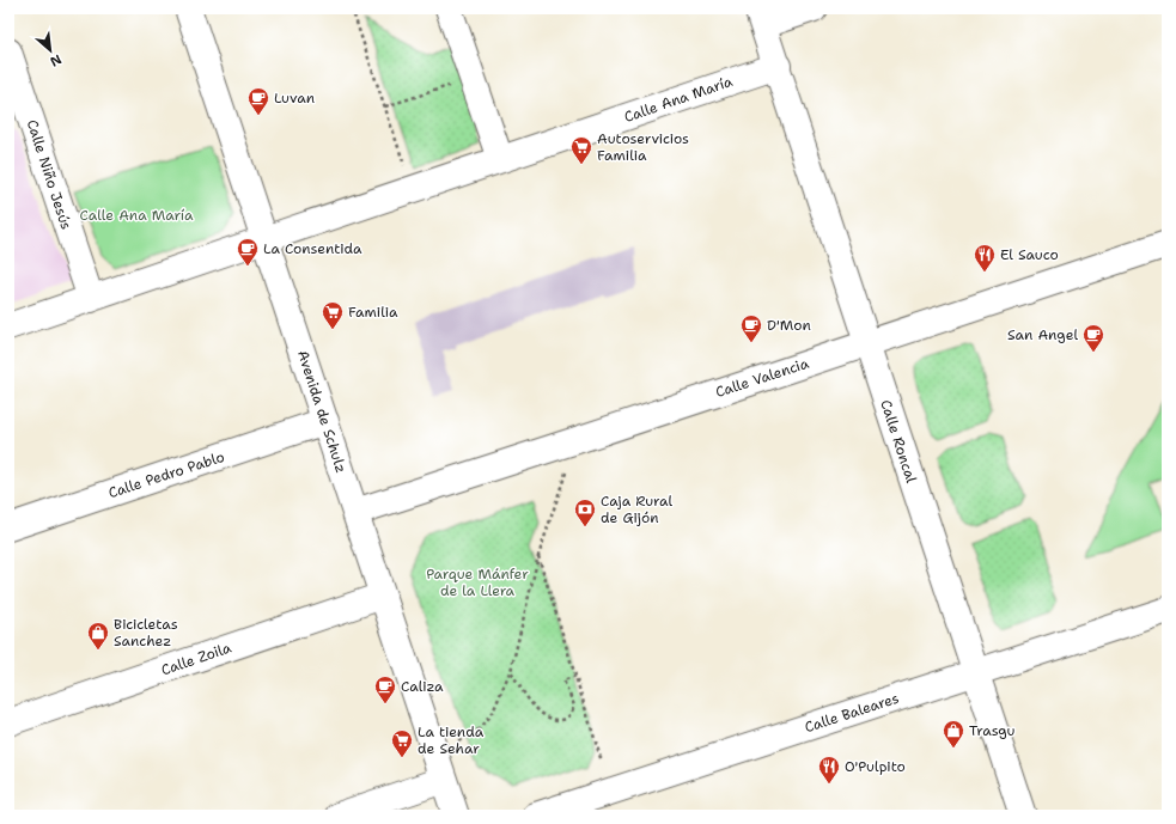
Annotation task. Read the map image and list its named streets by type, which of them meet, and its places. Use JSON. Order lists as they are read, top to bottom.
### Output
{
  "streets": {
    "street": [
      "Calle Ana María",
      "Calle Niño Jesús",
      "Calle Valencia",
      "Avenida de Schulz",
      "Calle Roncal",
      "Calle Pedro Pablo",
      "Calle Zoila",
      "Calle Baleares"
    ]
  },
  "crossings": [
    ["Calle Ana María", "Calle Niño Jesús"],
    ["Calle Ana María", "Avenida de Schulz"],
    ["Calle Ana María", "Calle Roncal"],
    ["Calle Valencia", "Avenida de Schulz"],
    ["Calle Valencia", "Calle Roncal"],
    ["Avenida de Schulz", "Calle Pedro Pablo"],
    ["Avenida de Schulz", "Calle Zoila"],
    ["Calle Roncal", "Calle Baleares"]
  ],
  "parks": ["Calle Ana María", "Parque Mánfer de la Llera"],
  "places": {
    "cafe": [
      "Luvan",
      "La Consentida",
      "D'Mon",
      "San Angel",
      "Caliza"
    ],
    "supermarket": ["Autoservicios Familia", "Familia", "La tienda de Sehar"],
    "restaurant": ["El Sauco", "O'Pulpito"],
    "bank": ["Caja Rural de Gijón"],
    "shop": ["Bicicletas Sanchez", "Trasgu"]
  },
  "north": "bottom right"
}
